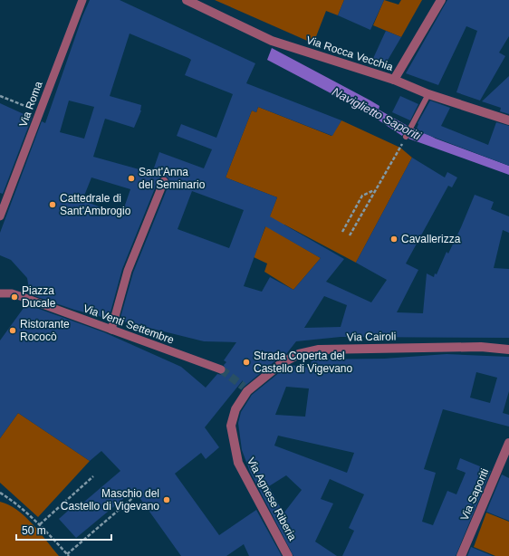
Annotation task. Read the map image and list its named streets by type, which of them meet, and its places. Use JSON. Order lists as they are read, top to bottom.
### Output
{
  "streets": {
    "street": [
      "Via Rocca Vecchia",
      "Via Roma",
      "Via Venti Settembre",
      "Via Cairoli",
      "Via Saporiti",
      "Via Agnese Riberia"
    ]
  },
  "crossings": [
    ["Via Cairoli", "Via Agnese Riberia"]
  ],
  "water": ["Naviglietto Saporiti"],
  "places": [
    "Sant'Anna del Seminario",
    "Cattedrale di Sant'Ambrogio",
    "Cavallerizza",
    "Piazza Ducale",
    "Ristorante Rococò",
    "Strada Coperta del Castello di Vigevano",
    "Maschio del Castello di Vigevano"
  ],
  "scale_bar": "50 m"
}
